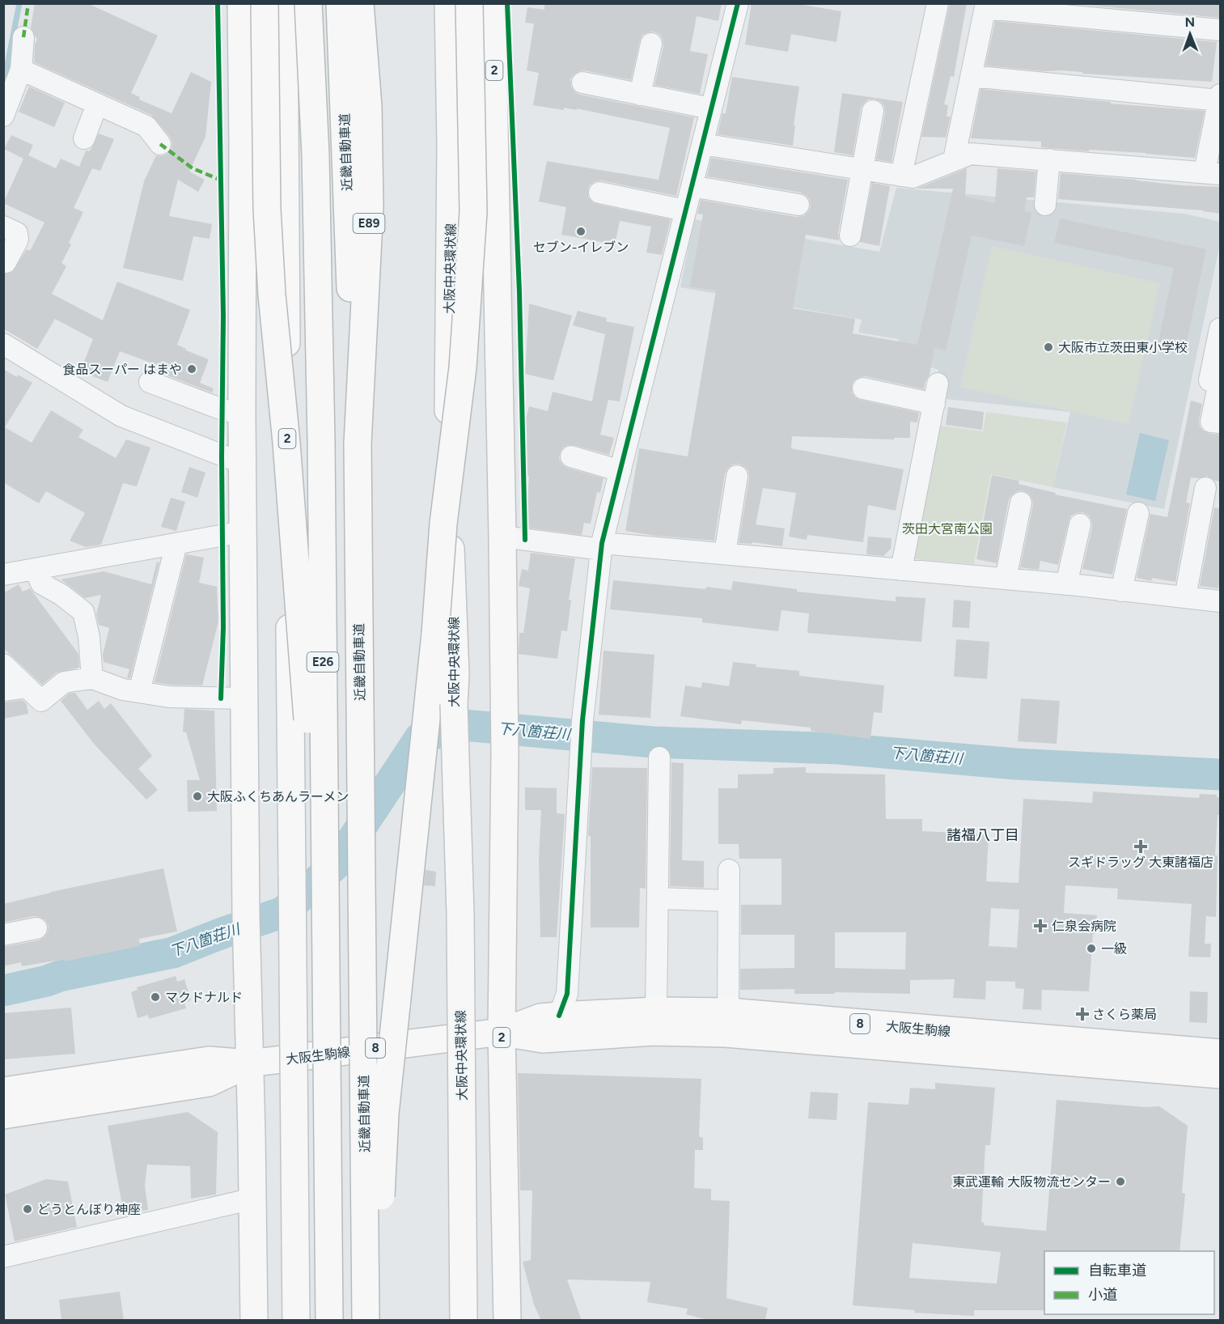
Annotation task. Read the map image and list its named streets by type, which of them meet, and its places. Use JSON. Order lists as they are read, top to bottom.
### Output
{
  "streets": {
    "main road": [
      "2",
      "近畿自動車道",
      "E89",
      "大阪中央環状線",
      "E26",
      "8",
      "大阪生駒線"
    ]
  },
  "crossings": [
    ["2", "大阪生駒線"],
    ["近畿自動車道", "E89"]
  ],
  "districts": ["諸福八丁目"],
  "water": ["下八箇荘川"],
  "parks": ["茨田大宮南公園"],
  "places": {
    "other": [
      "セブン-イレブン",
      "大阪市立茨田東小学校",
      "食品スーパー はまや",
      "大阪ふくちあんラーメン",
      "一級",
      "マクドナルド",
      "東武運輸 大阪物流センター",
      "どうとんぼり神座"
    ],
    "health": ["スギドラッグ 大東諸福店", "仁泉会病院", "さくら薬局"]
  },
  "legend": ["自転車道", "小道"],
  "north": "top"
}
